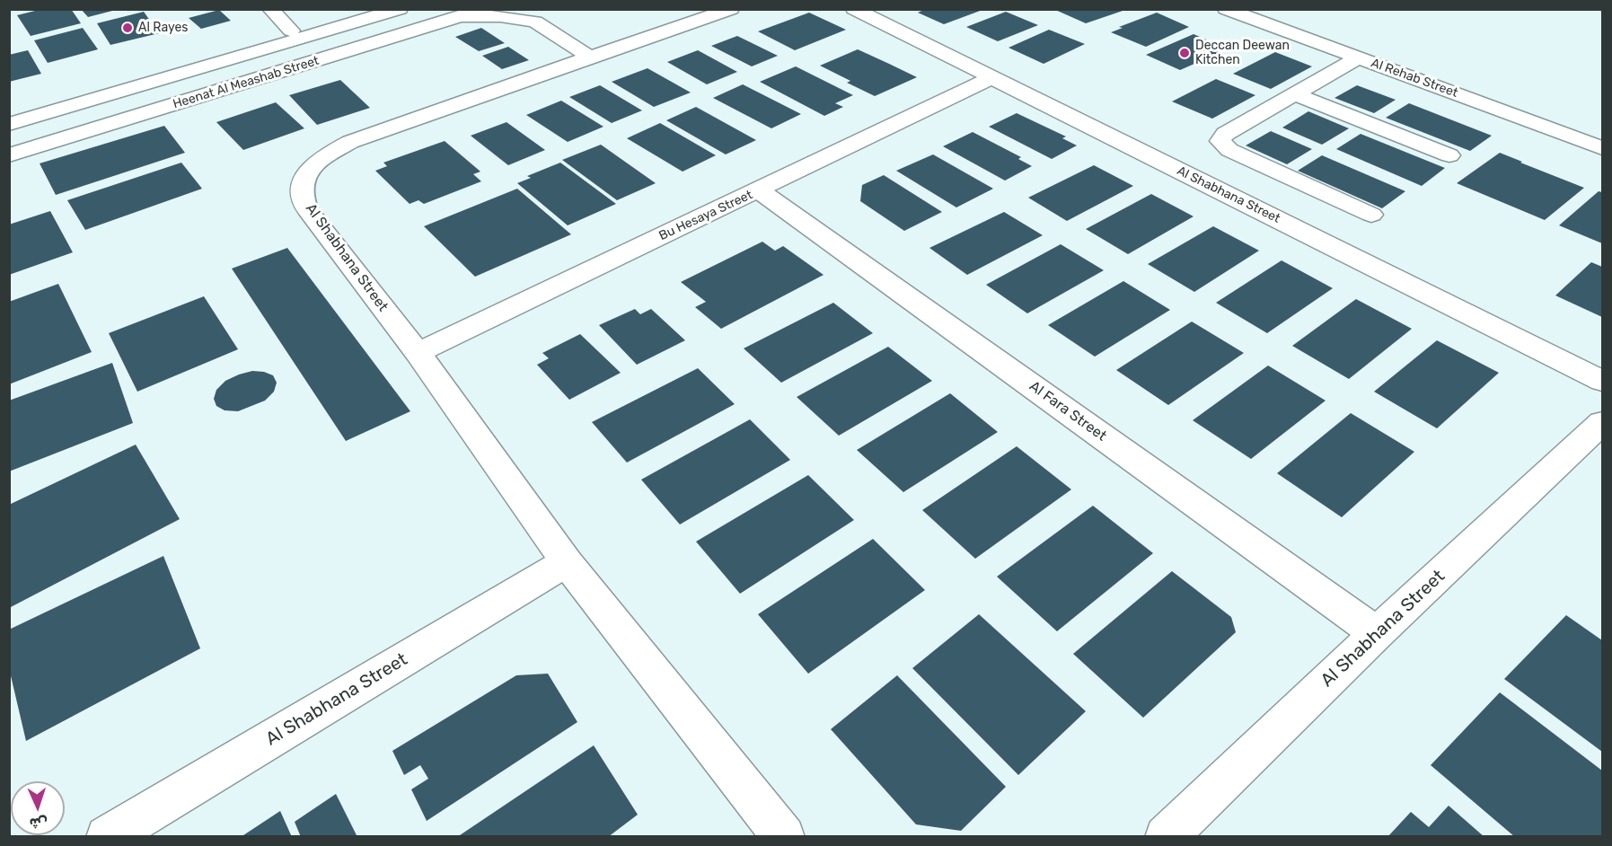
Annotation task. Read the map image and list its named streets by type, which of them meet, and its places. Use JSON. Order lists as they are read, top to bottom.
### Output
{
  "streets": {
    "street": [
      "Al Rehab Street",
      "Heenat Al Meashab Street",
      "Al Shabhana Street",
      "Bu Hesaya Street",
      "Al Fara Street"
    ]
  },
  "crossings": [
    ["Al Shabhana Street", "Bu Hesaya Street"],
    ["Al Shabhana Street", "Al Fara Street"],
    ["Bu Hesaya Street", "Al Fara Street"]
  ],
  "places": ["Al Rayes", "Deccan Deewan Kitchen"],
  "north": "bottom"
}
